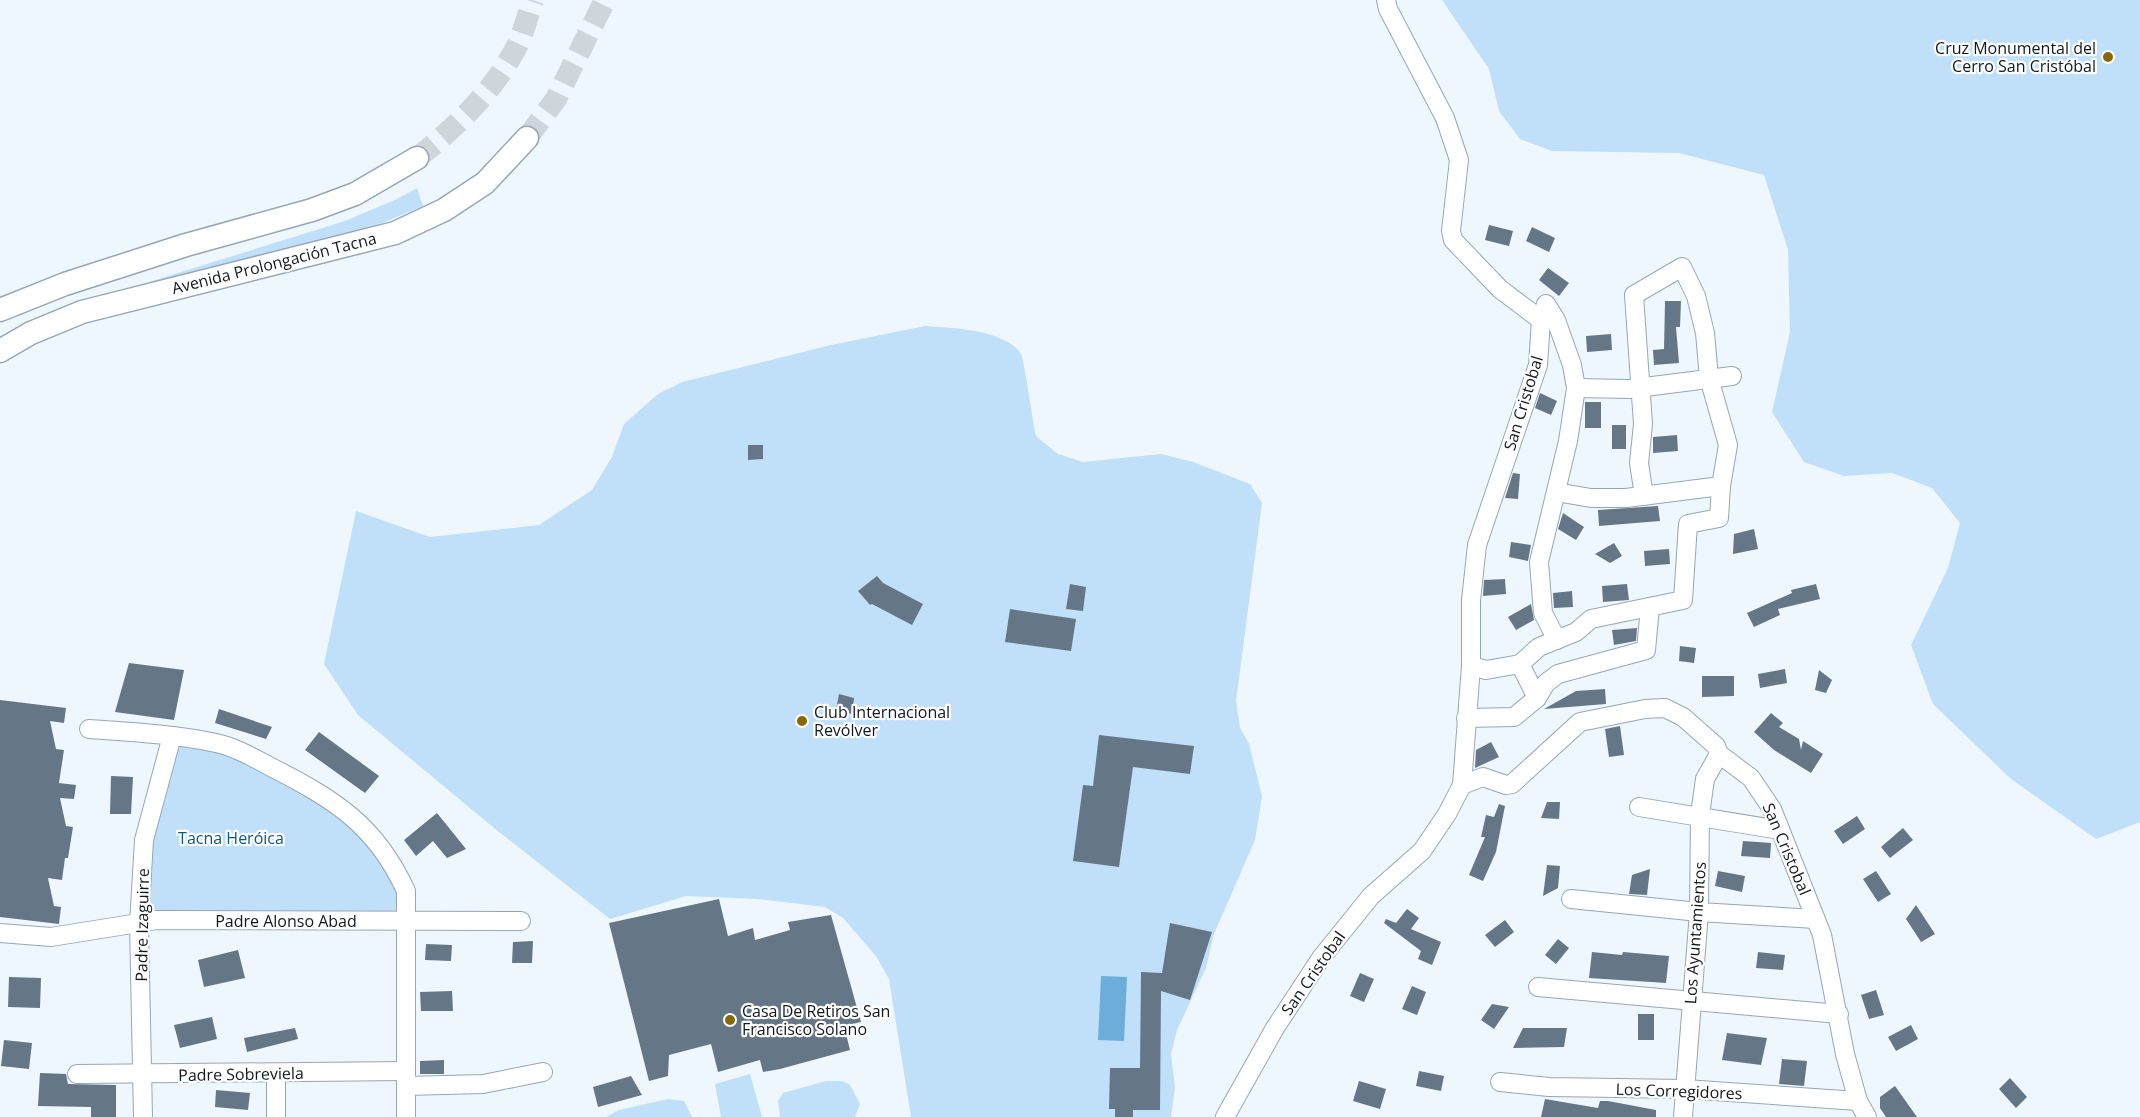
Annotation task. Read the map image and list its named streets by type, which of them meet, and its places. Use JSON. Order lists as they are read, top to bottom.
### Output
{
  "streets": {
    "main road": ["Avenida Prolongación Tacna"],
    "street": [
      "San Cristobal",
      "Padre Alonso Abad",
      "Padre Izaguirre",
      "Los Ayuntamientos",
      "Padre Sobreviela",
      "Los Corregidores"
    ]
  },
  "crossings": [
    ["San Cristobal", "Los Ayuntamientos"],
    ["San Cristobal", "Los Corregidores"],
    ["Padre Alonso Abad", "Padre Izaguirre"],
    ["Padre Izaguirre", "Padre Sobreviela"],
    ["Los Ayuntamientos", "Los Corregidores"]
  ],
  "parks": ["Tacna Heróica"],
  "places": ["Cruz Monumental del Cerro San Cristóbal", "Club Internacional Revólver", "Casa De Retiros San Francisco Solano"]
}
